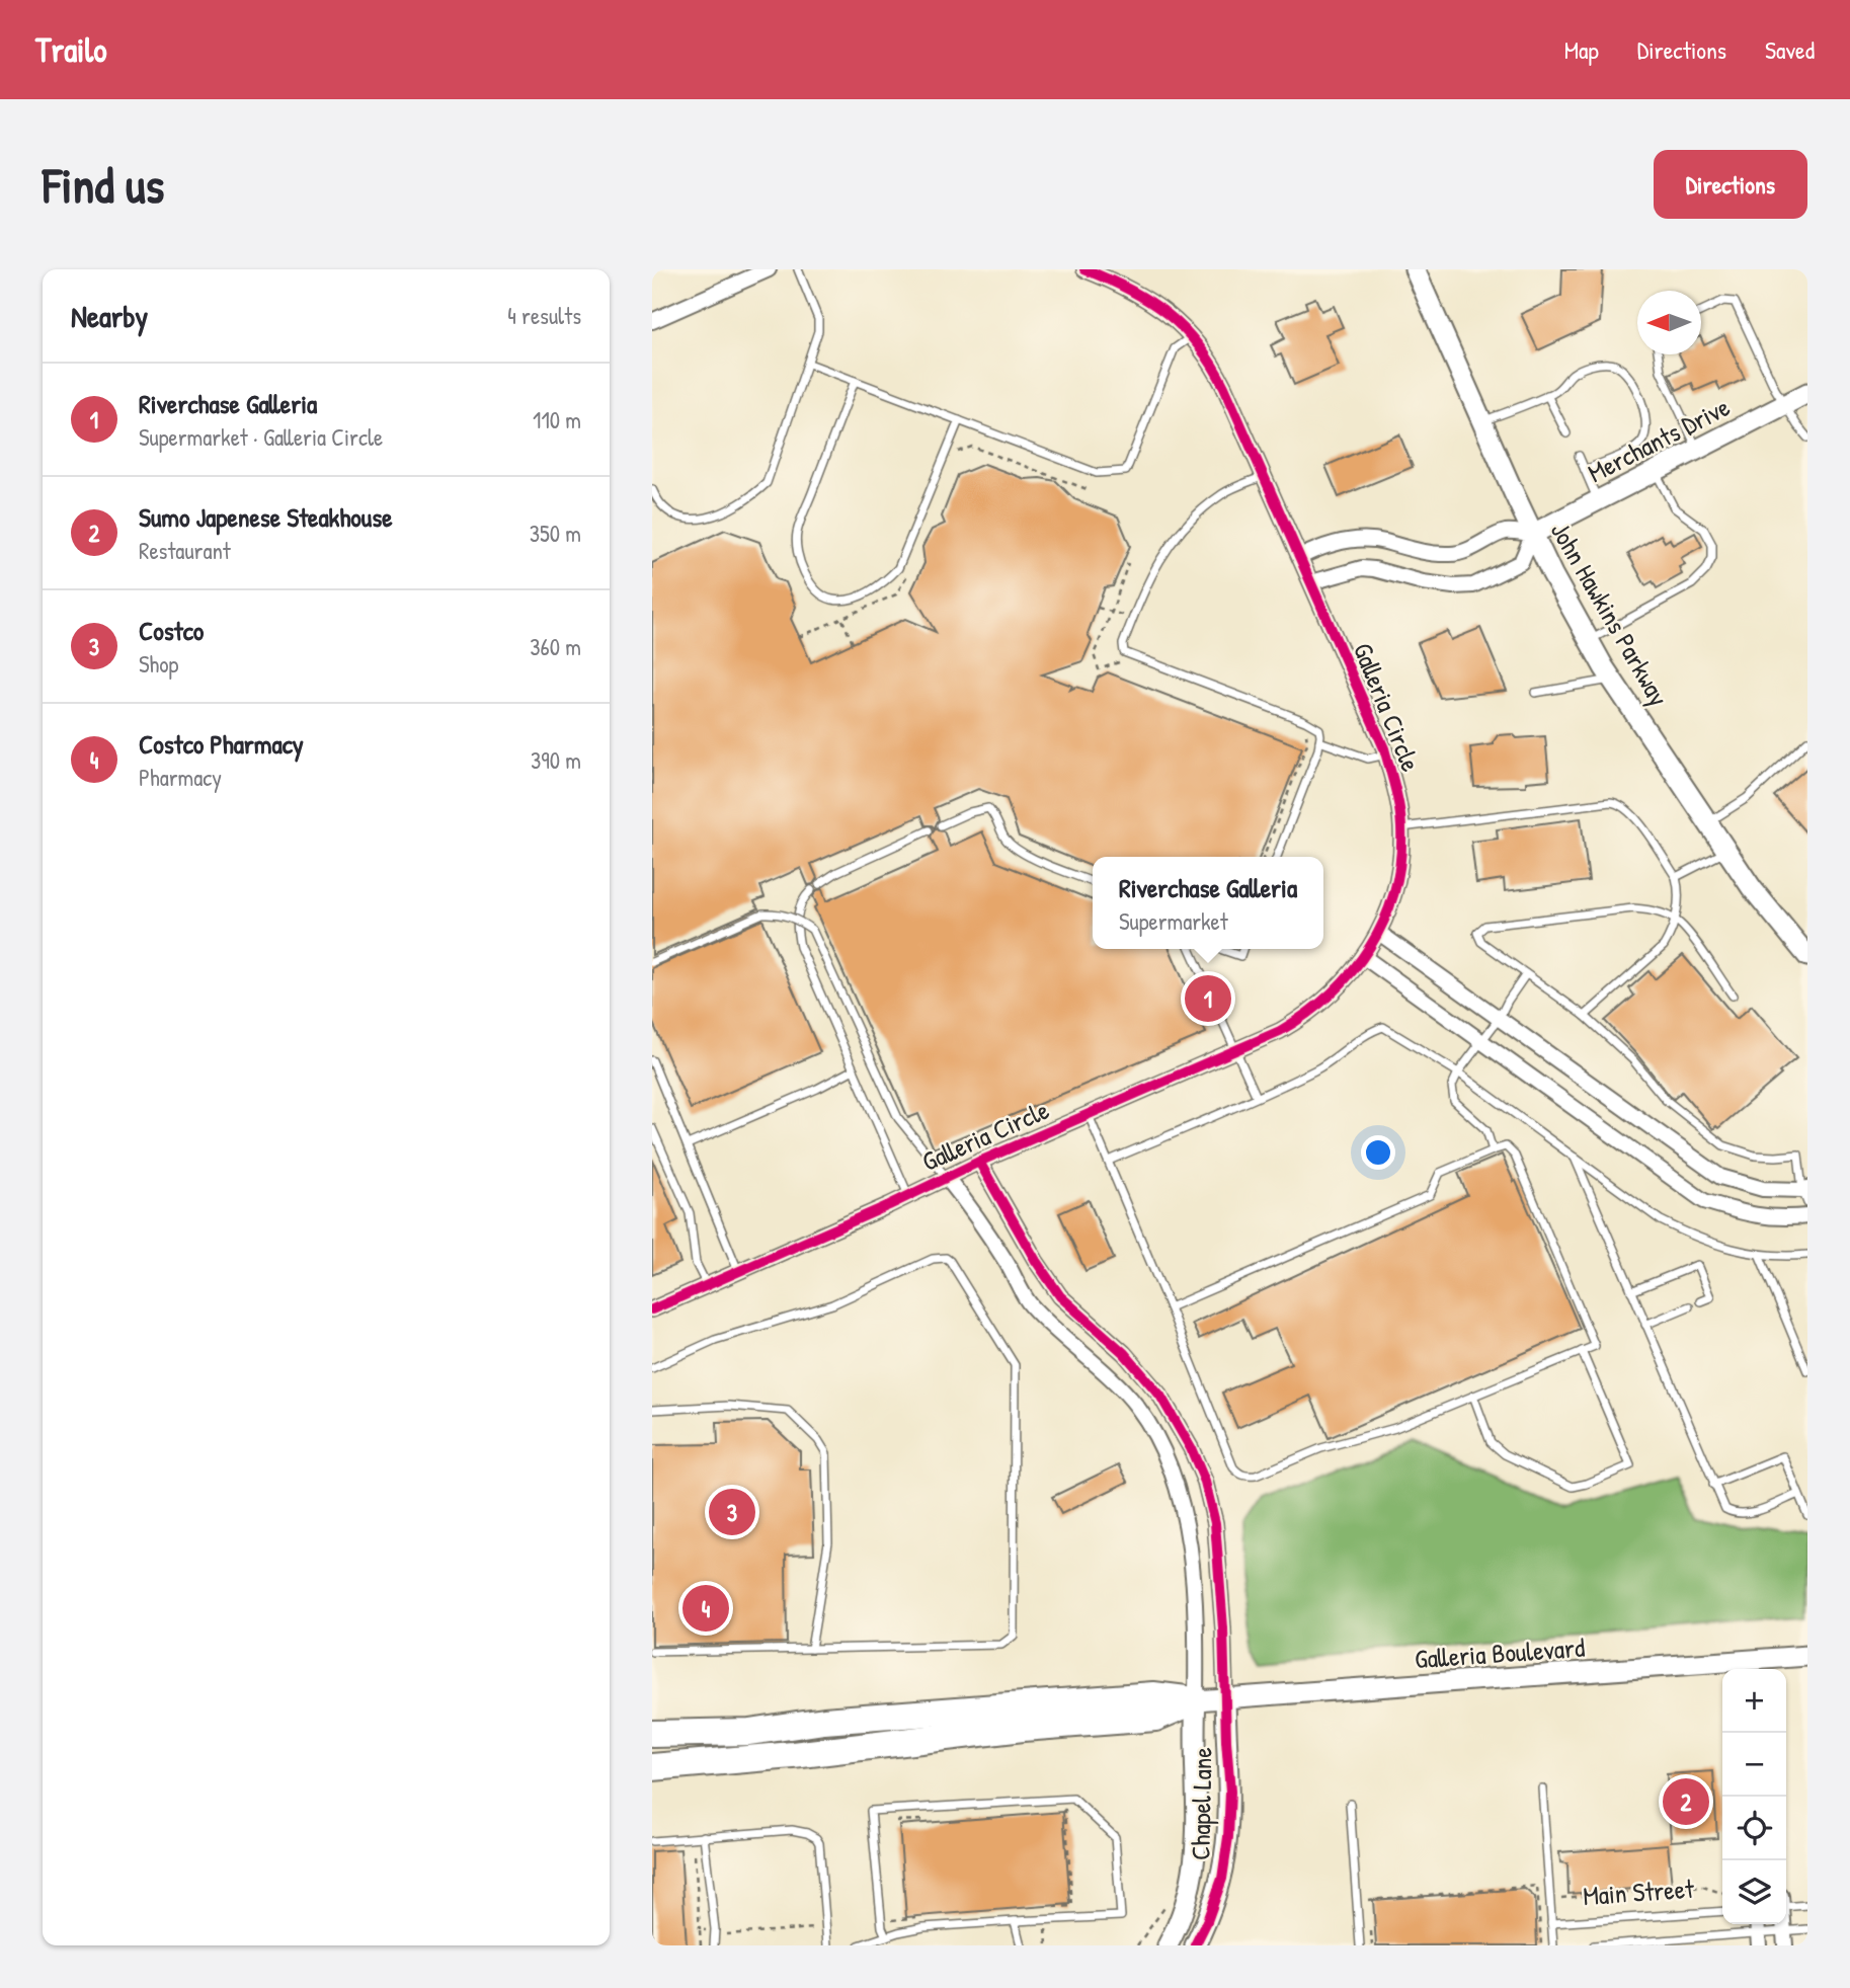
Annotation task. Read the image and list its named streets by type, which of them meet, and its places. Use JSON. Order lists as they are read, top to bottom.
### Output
{
  "streets": {
    "main road": [
      "Merchants Drive",
      "John Hawkins Parkway",
      "Galleria Boulevard",
      "Chapel Lane"
    ],
    "street": ["Galleria Circle"],
    "lane": ["Main Street"]
  },
  "crossings": [
    ["Merchants Drive", "John Hawkins Parkway"],
    ["Galleria Boulevard", "Chapel Lane"]
  ],
  "north": "left",
  "page": {
    "header": "Trailo",
    "nav": ["Map", "Directions", "Saved"],
    "buttons": "Directions",
    "title": "Find us",
    "heading": ["Nearby", "4 results"],
    "list": [
      {
        "mark": "1",
        "name": "Riverchase Galleria",
        "note": "Supermarket · Galleria Circle",
        "value": "110 m"
      },
      {
        "mark": "2",
        "name": "Sumo Japenese Steakhouse",
        "note": "Restaurant",
        "value": "350 m"
      },
      {
        "mark": "3",
        "name": "Costco",
        "note": "Shop",
        "value": "360 m"
      },
      {
        "mark": "4",
        "name": "Costco Pharmacy",
        "note": "Pharmacy",
        "value": "390 m"
      }
    ],
    "popup": ["Riverchase Galleria", "Supermarket"],
    "pins": [
      "1",
      "3",
      "4",
      "2"
    ],
    "map_buttons": ["+", "−"]
  }
}
